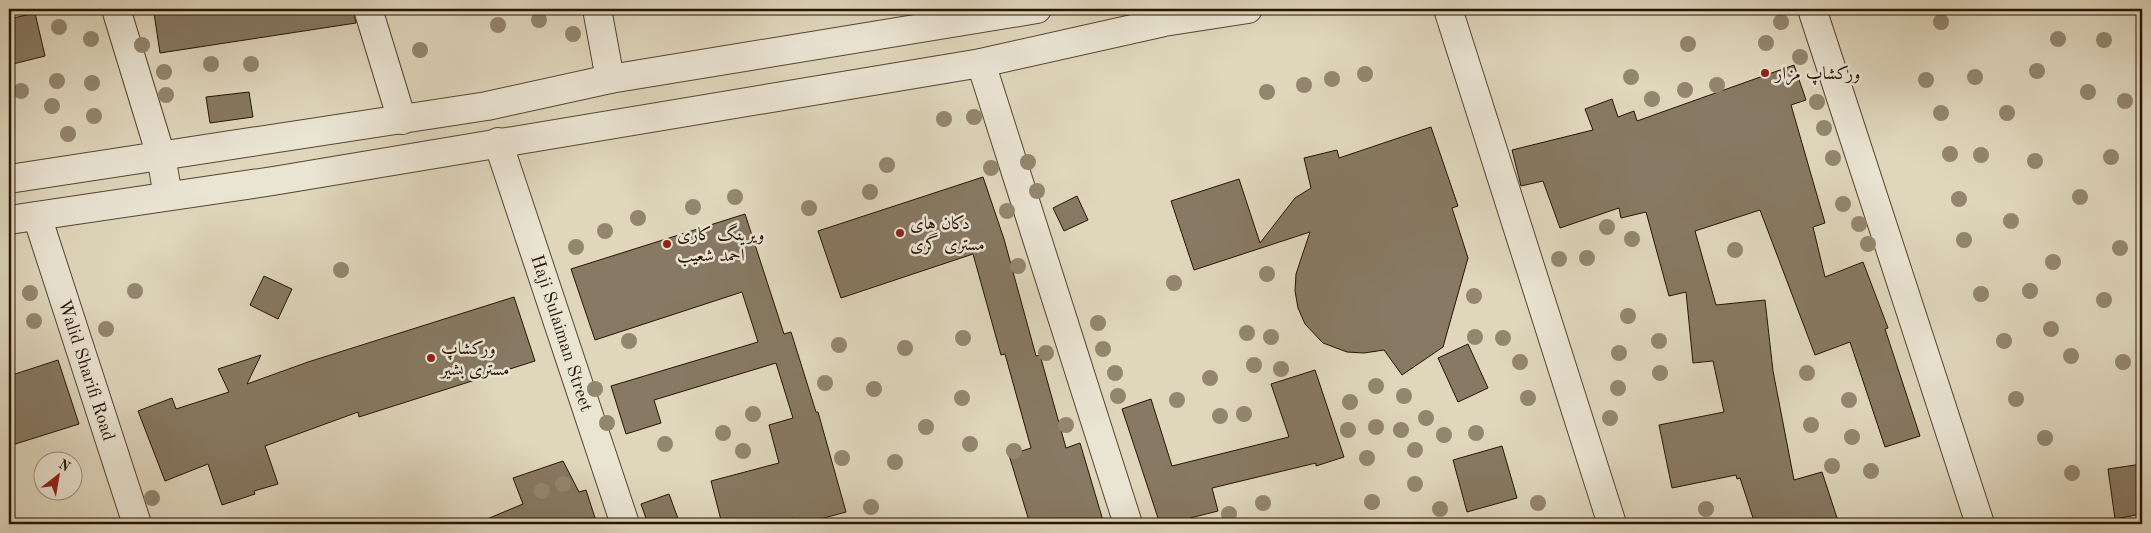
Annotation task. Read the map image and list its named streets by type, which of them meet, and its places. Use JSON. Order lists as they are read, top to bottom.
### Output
{
  "streets": {
    "street": ["Haji Sulaiman Street", "Walid Sharifi Road"]
  },
  "places": [
    "ورکشاپ مزار",
    "دکان های مستری گری",
    "ویرینگ کاری احمد شعیب",
    "ورکشاپ مستری بشیر"
  ],
  "north": "top right"
}
